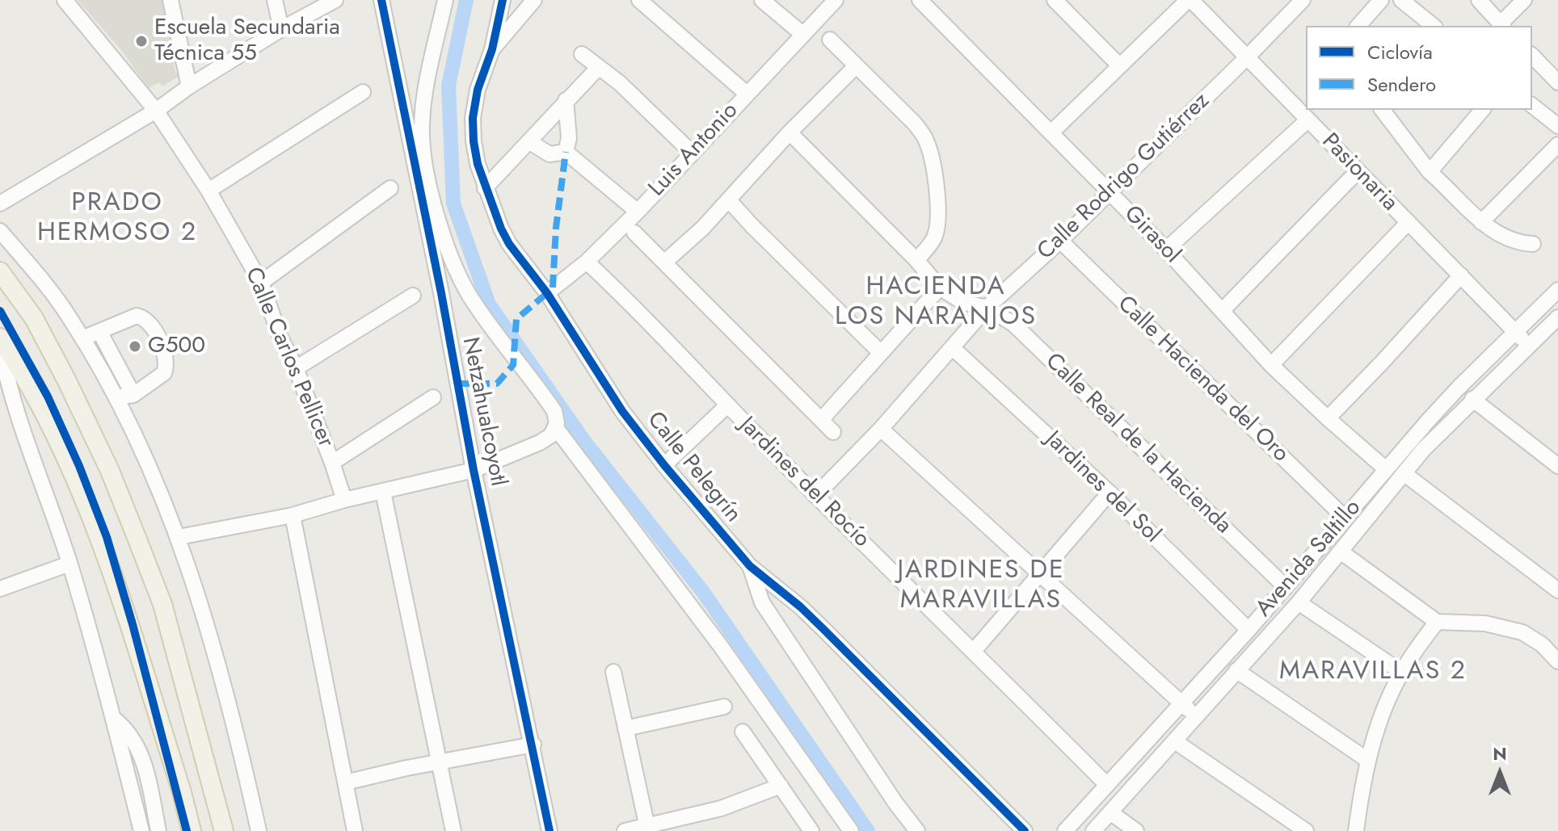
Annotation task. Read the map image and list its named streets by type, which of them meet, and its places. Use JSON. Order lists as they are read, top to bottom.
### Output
{
  "streets": {
    "street": [
      "Luis Antonio",
      "Pasionaria",
      "Calle Rodrigo Gutiérrez",
      "Girasol",
      "Calle Carlos Pellicer",
      "Calle Hacienda del Oro",
      "Netzahualcoyotl",
      "Calle Real de la Hacienda",
      "Calle Pelegrín",
      "Jardines del Rocío",
      "Jardines del Sol",
      "Avenida Saltillo"
    ]
  },
  "crossings": [
    ["Luis Antonio", "Calle Pelegrín"],
    ["Luis Antonio", "Jardines del Rocío"],
    ["Pasionaria", "Calle Rodrigo Gutiérrez"],
    ["Pasionaria", "Avenida Saltillo"],
    ["Calle Rodrigo Gutiérrez", "Girasol"],
    ["Calle Rodrigo Gutiérrez", "Calle Hacienda del Oro"],
    ["Calle Rodrigo Gutiérrez", "Calle Real de la Hacienda"],
    ["Calle Rodrigo Gutiérrez", "Jardines del Rocío"],
    ["Calle Rodrigo Gutiérrez", "Jardines del Sol"],
    ["Girasol", "Avenida Saltillo"],
    ["Calle Hacienda del Oro", "Avenida Saltillo"],
    ["Calle Real de la Hacienda", "Avenida Saltillo"],
    ["Jardines del Rocío", "Avenida Saltillo"],
    ["Jardines del Sol", "Avenida Saltillo"]
  ],
  "districts": [
    "PRADO HERMOSO 2",
    "HACIENDA LOS NARANJOS",
    "JARDINES DE MARAVILLAS",
    "MARAVILLAS 2"
  ],
  "places": ["Escuela Secundaria Técnica 55", "G500"],
  "legend": ["Ciclovía", "Sendero"],
  "north": "top"
}
